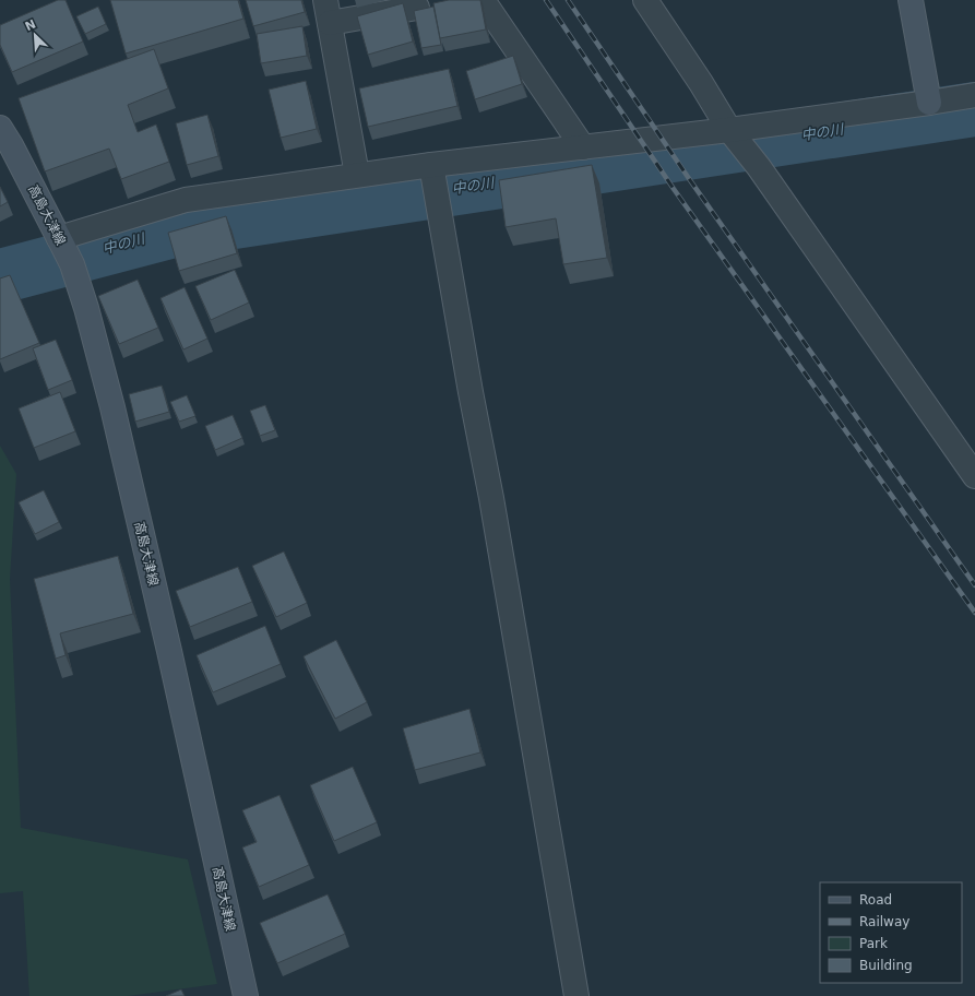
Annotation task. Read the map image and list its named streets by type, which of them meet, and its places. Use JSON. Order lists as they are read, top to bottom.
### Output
{
  "streets": {
    "main road": ["高島大津線"]
  },
  "water": ["中の川"],
  "legend": [
    "Road",
    "Railway",
    "Park",
    "Building"
  ],
  "north": "top left"
}
